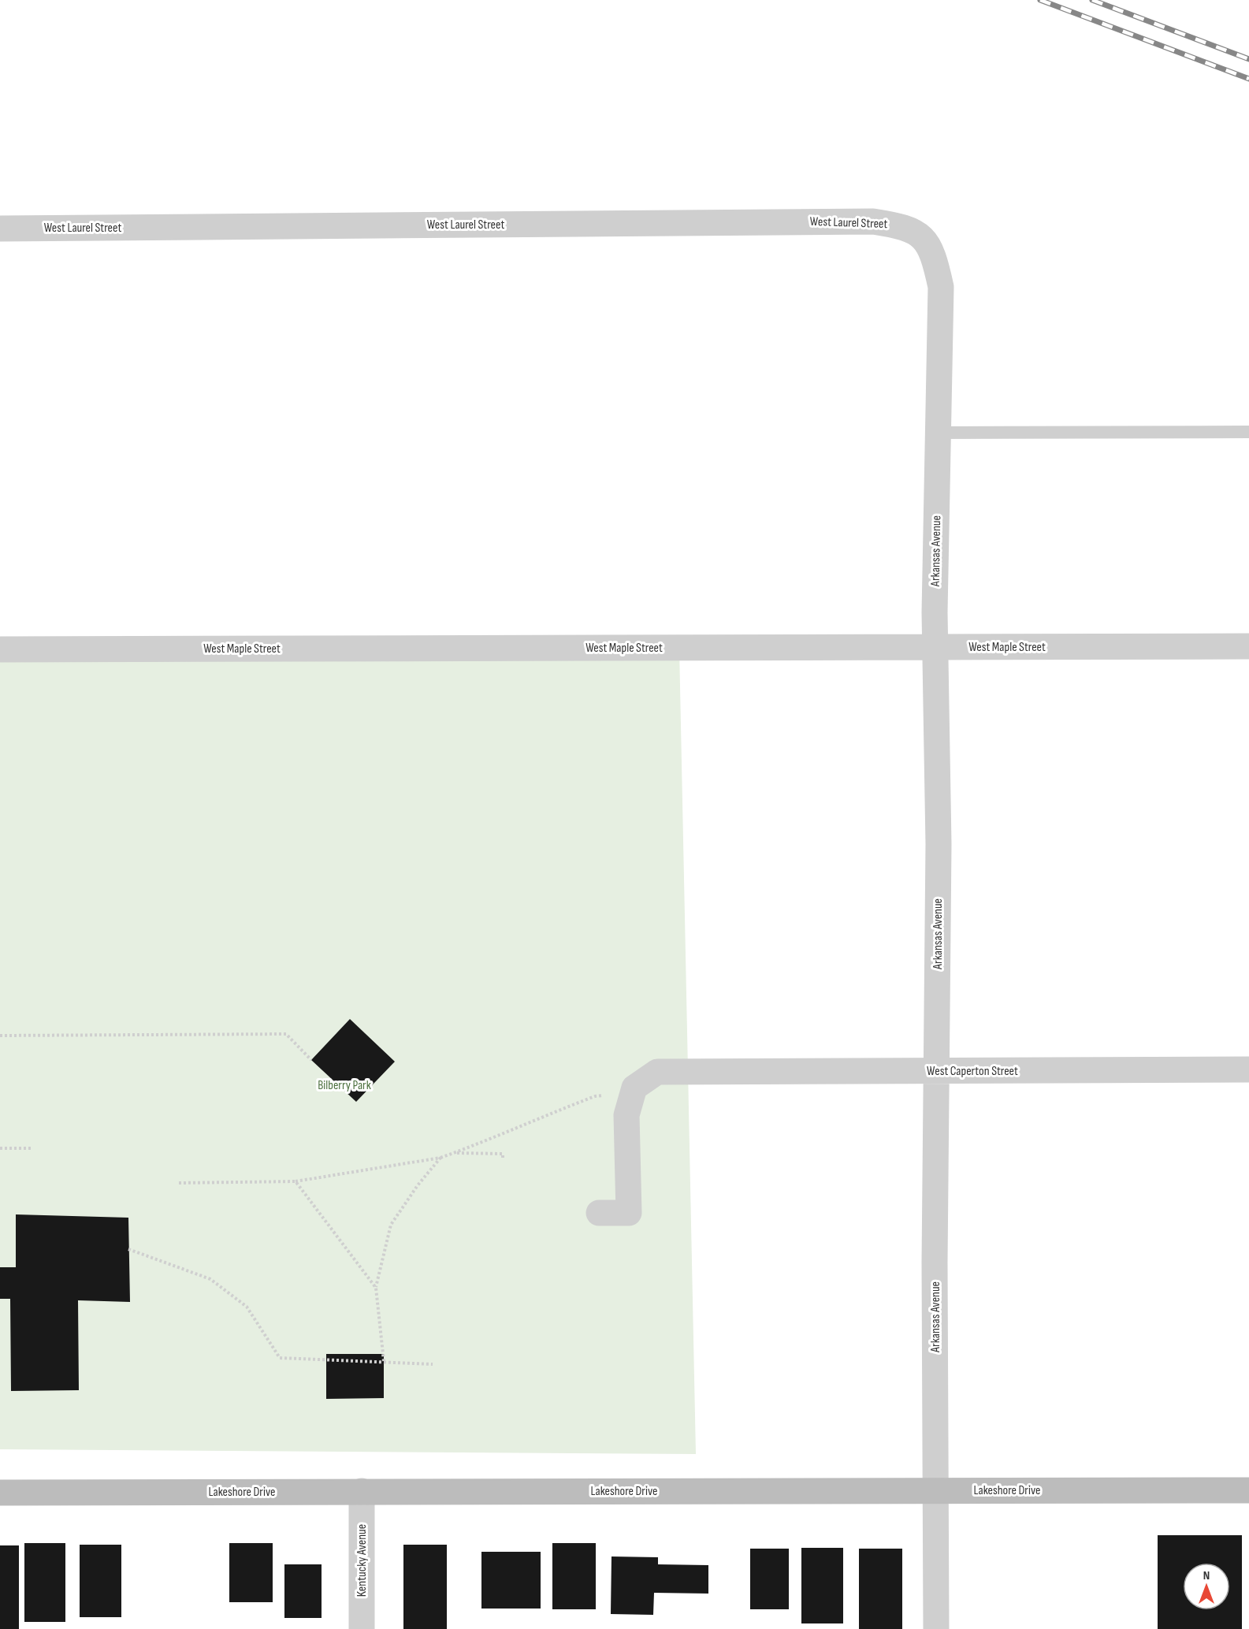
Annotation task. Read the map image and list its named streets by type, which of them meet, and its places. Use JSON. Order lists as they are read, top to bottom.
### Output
{
  "streets": {
    "main road": ["Lakeshore Drive"],
    "street": [
      "West Laurel Street",
      "Arkansas Avenue",
      "West Maple Street",
      "West Caperton Street",
      "Kentucky Avenue"
    ]
  },
  "crossings": [
    ["West Laurel Street", "Arkansas Avenue"],
    ["Arkansas Avenue", "West Maple Street"],
    ["Arkansas Avenue", "West Caperton Street"],
    ["Arkansas Avenue", "Lakeshore Drive"],
    ["Lakeshore Drive", "Kentucky Avenue"]
  ],
  "parks": ["Bilberry Park"],
  "north": "top"
}
